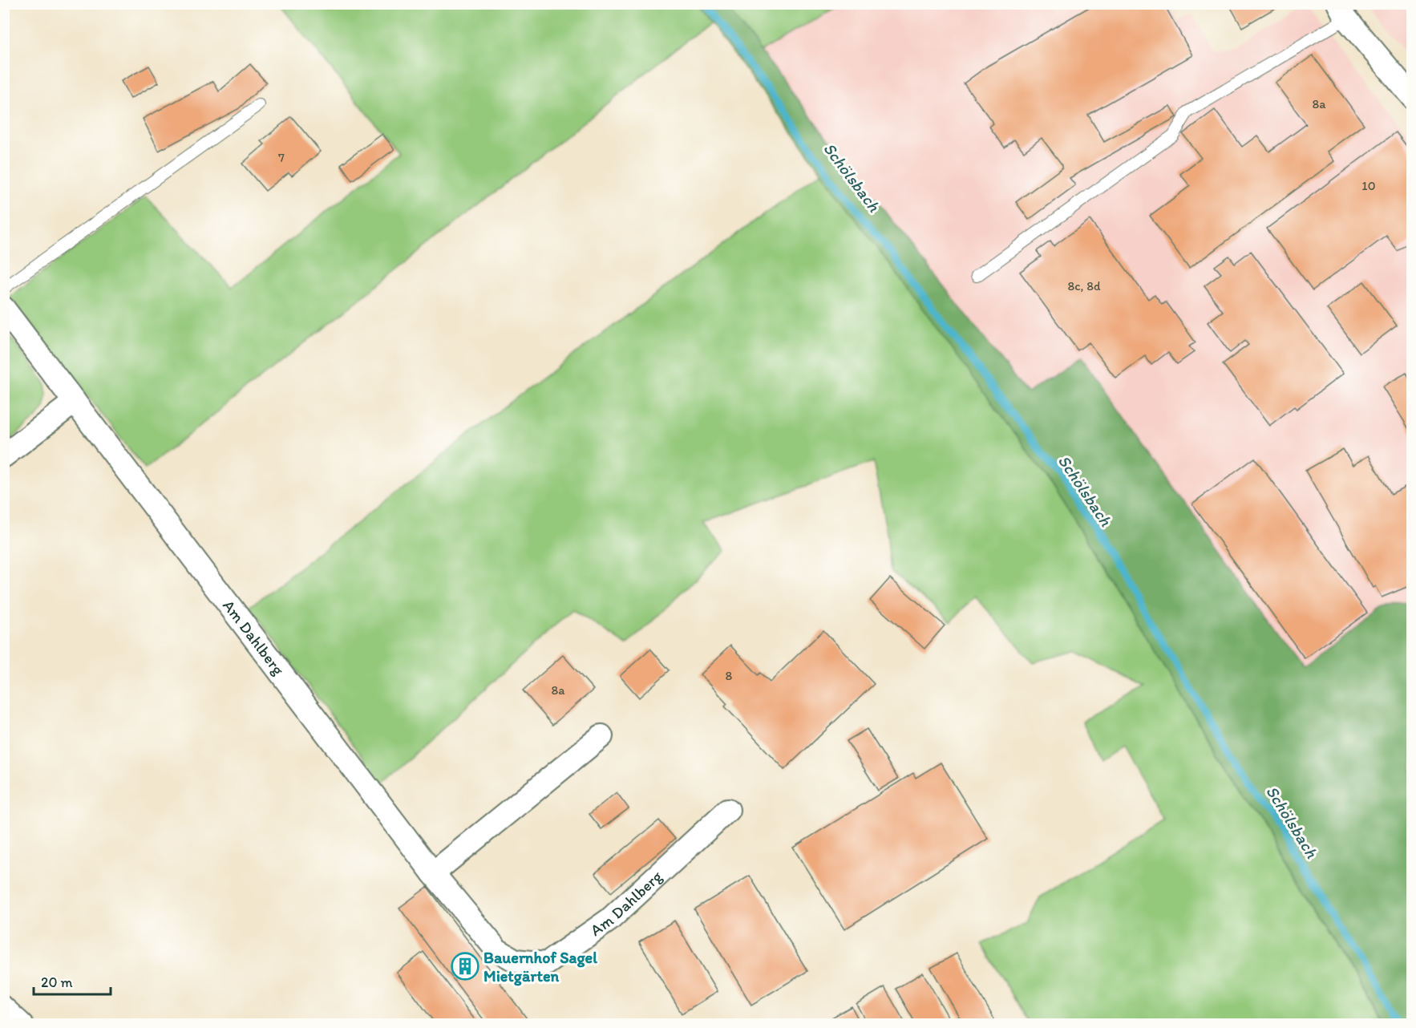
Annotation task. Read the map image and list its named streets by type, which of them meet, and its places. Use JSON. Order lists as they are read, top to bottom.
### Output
{
  "streets": {
    "street": ["Am Dahlberg"]
  },
  "water": ["Schölsbach"],
  "places": {
    "building": ["Bauernhof Sagel Mietgärten"]
  },
  "house_numbers": [
    "8a",
    "7",
    "10",
    "8c, 8d",
    "8",
    "8a"
  ],
  "scale_bar": "20 m"
}
